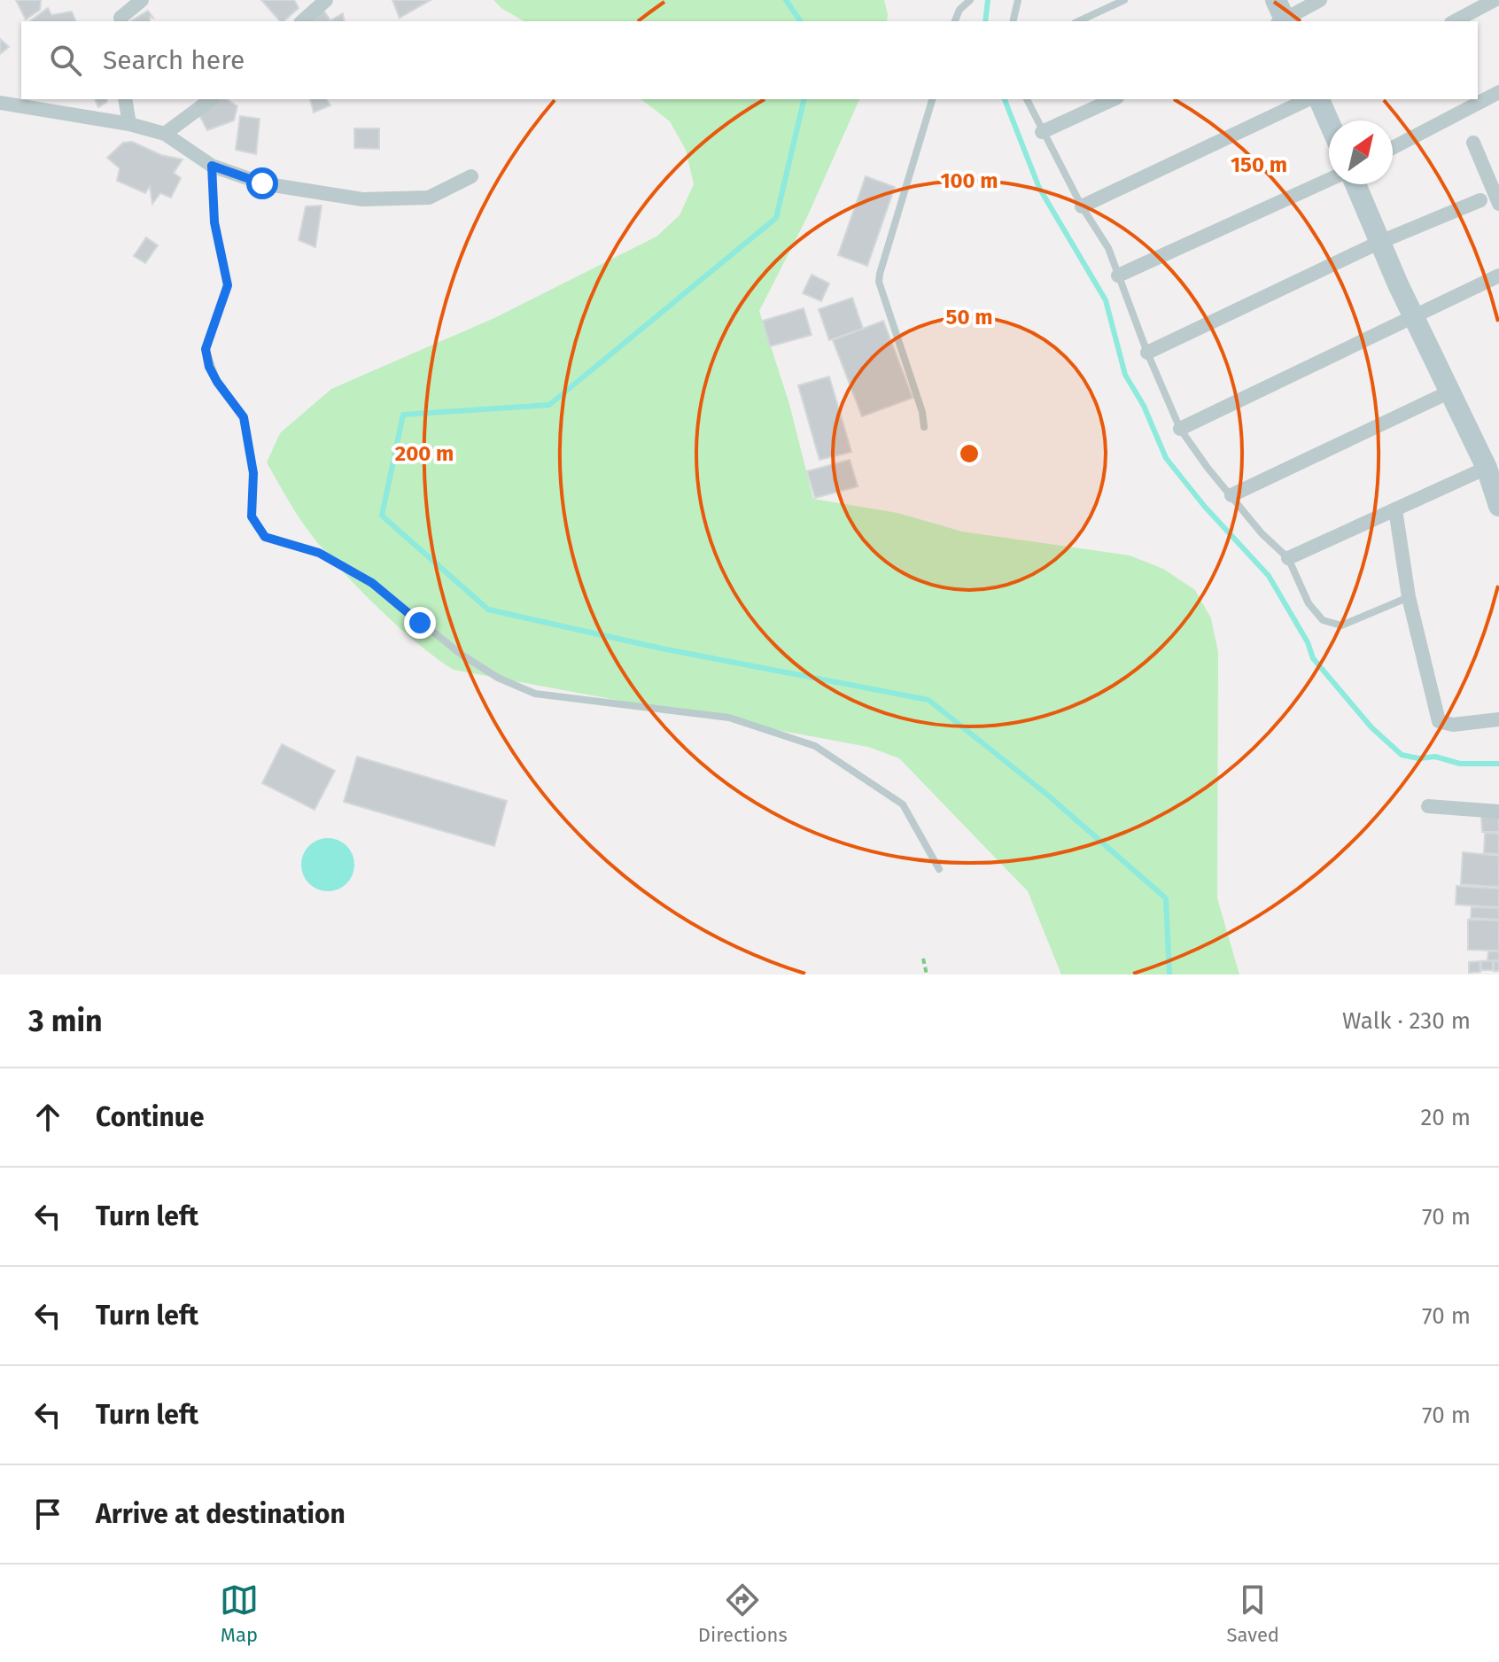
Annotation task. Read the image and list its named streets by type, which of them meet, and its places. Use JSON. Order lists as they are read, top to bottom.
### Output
{
  "north": "top right",
  "page": {
    "search": "Search here",
    "heading": ["3 min", "Walk · 230 m"],
    "list": [
      ["Continue", "20 m"],
      ["Turn left", "70 m"],
      ["Turn left", "70 m"],
      ["Turn left", "70 m"],
      "Arrive at destination"
    ],
    "nav": ["Map", "Directions", "Saved"]
  },
  "rings": [
    "150 m",
    "100 m",
    "50 m",
    "200 m"
  ]
}
